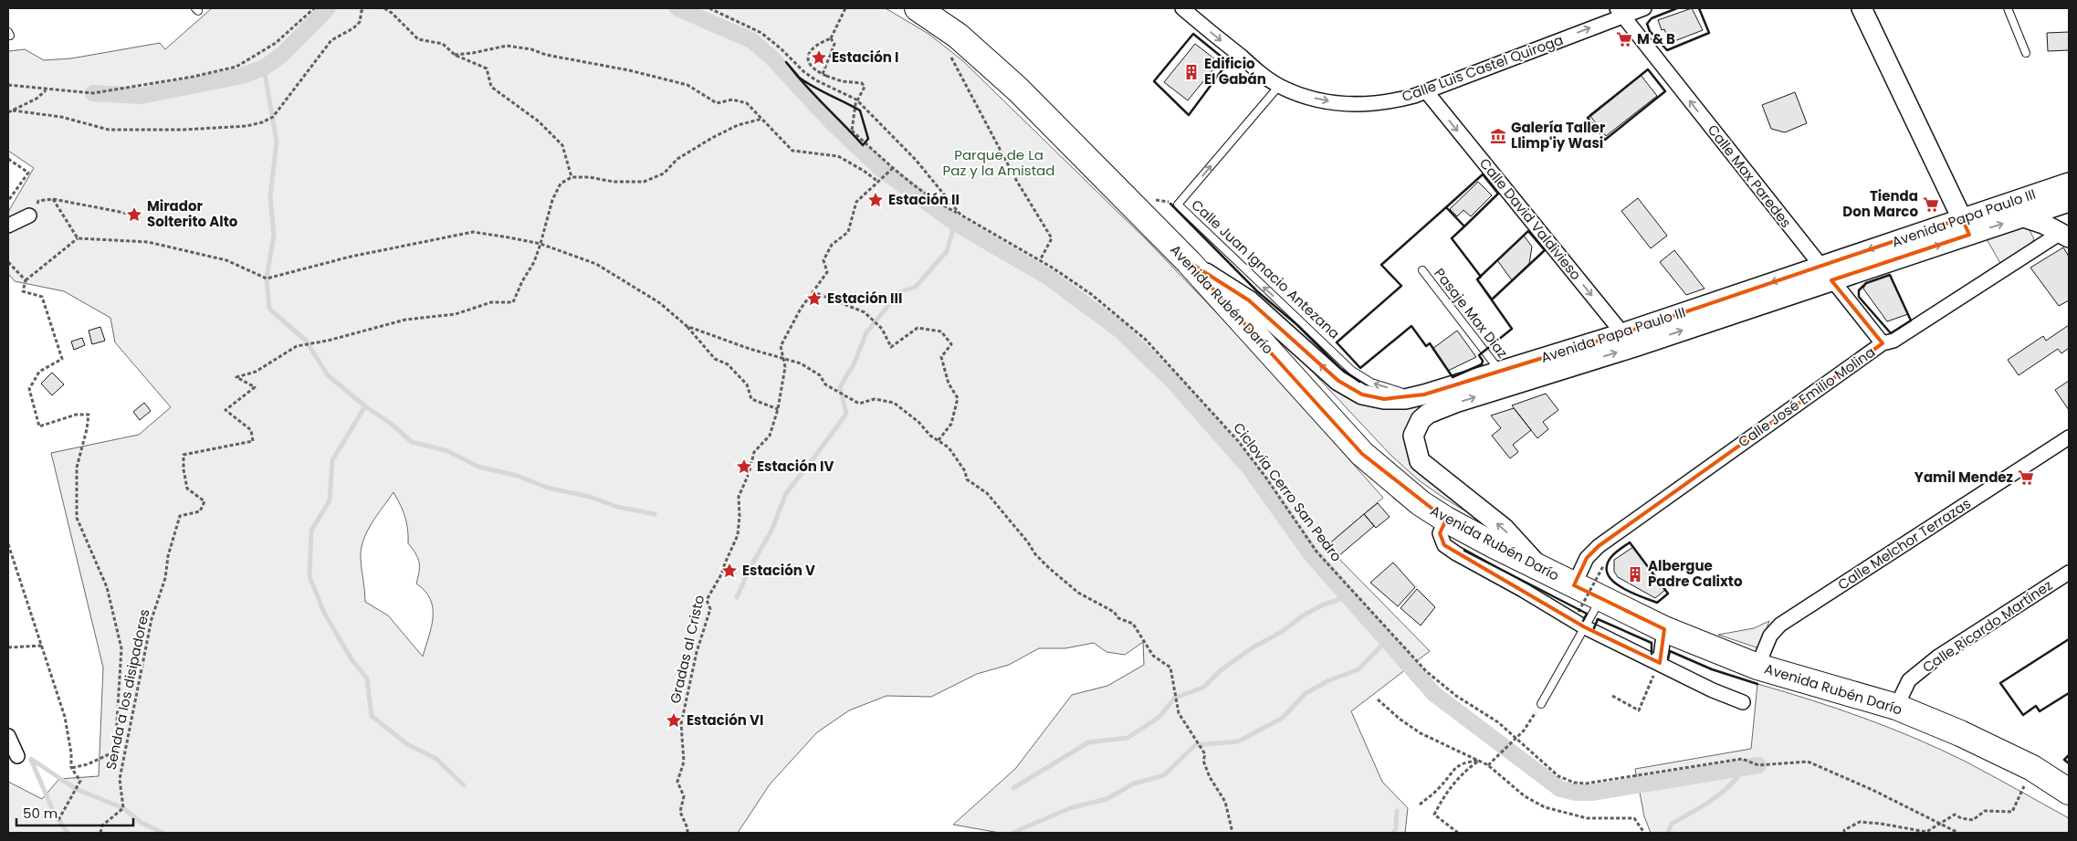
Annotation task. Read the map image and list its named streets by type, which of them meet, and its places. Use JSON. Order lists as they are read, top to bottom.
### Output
{
  "streets": {
    "highway": ["Avenida Rubén Darío"],
    "main road": ["Avenida Papa Paulo III"],
    "street": [
      "Calle Luis Castel Quiroga",
      "Calle Max Paredes",
      "Calle David Valdivieso",
      "Calle José Emilio Molina",
      "Calle Melchor Terrazas",
      "Calle Ricardo Martínez"
    ],
    "lane": ["Calle Juan Ignacio Antezana", "Pasaje Max Diaz"],
    "path": ["Ciclovía Cerro San Pedro", "Gradas al Cristo", "Senda a los disipadores"]
  },
  "crossings": [
    ["Calle Luis Castel Quiroga", "Calle Max Paredes"],
    ["Calle Luis Castel Quiroga", "Calle David Valdivieso"],
    ["Calle Luis Castel Quiroga", "Calle Juan Ignacio Antezana"],
    ["Calle Max Paredes", "Avenida Papa Paulo III"],
    ["Calle Max Paredes", "Calle José Emilio Molina"],
    ["Avenida Papa Paulo III", "Calle David Valdivieso"],
    ["Avenida Papa Paulo III", "Calle Juan Ignacio Antezana"],
    ["Avenida Papa Paulo III", "Avenida Rubén Darío"],
    ["Avenida Papa Paulo III", "Pasaje Max Diaz"],
    ["Avenida Rubén Darío", "Calle José Emilio Molina"],
    ["Avenida Rubén Darío", "Calle Melchor Terrazas"],
    ["Avenida Rubén Darío", "Calle Ricardo Martínez"]
  ],
  "one_way": ["Calle Luis Castel Quiroga", "Calle Max Paredes", "Calle David Valdivieso"],
  "parks": ["Parque de La Paz y la Amistad"],
  "places": {
    "supermarket": ["M & B", "Tienda Don Marco", "Yamil Mendez"],
    "place": [
      "Estación I",
      "Estación II",
      "Mirador Solterito Alto",
      "Estación III",
      "Estación IV",
      "Estación V",
      "Estación VI"
    ],
    "building": ["Edificio El Gabán", "Albergue Padre Calixto"],
    "museum": ["Galería Taller Llimp'iy Wasi"]
  },
  "scale_bar": "50 m"
}
